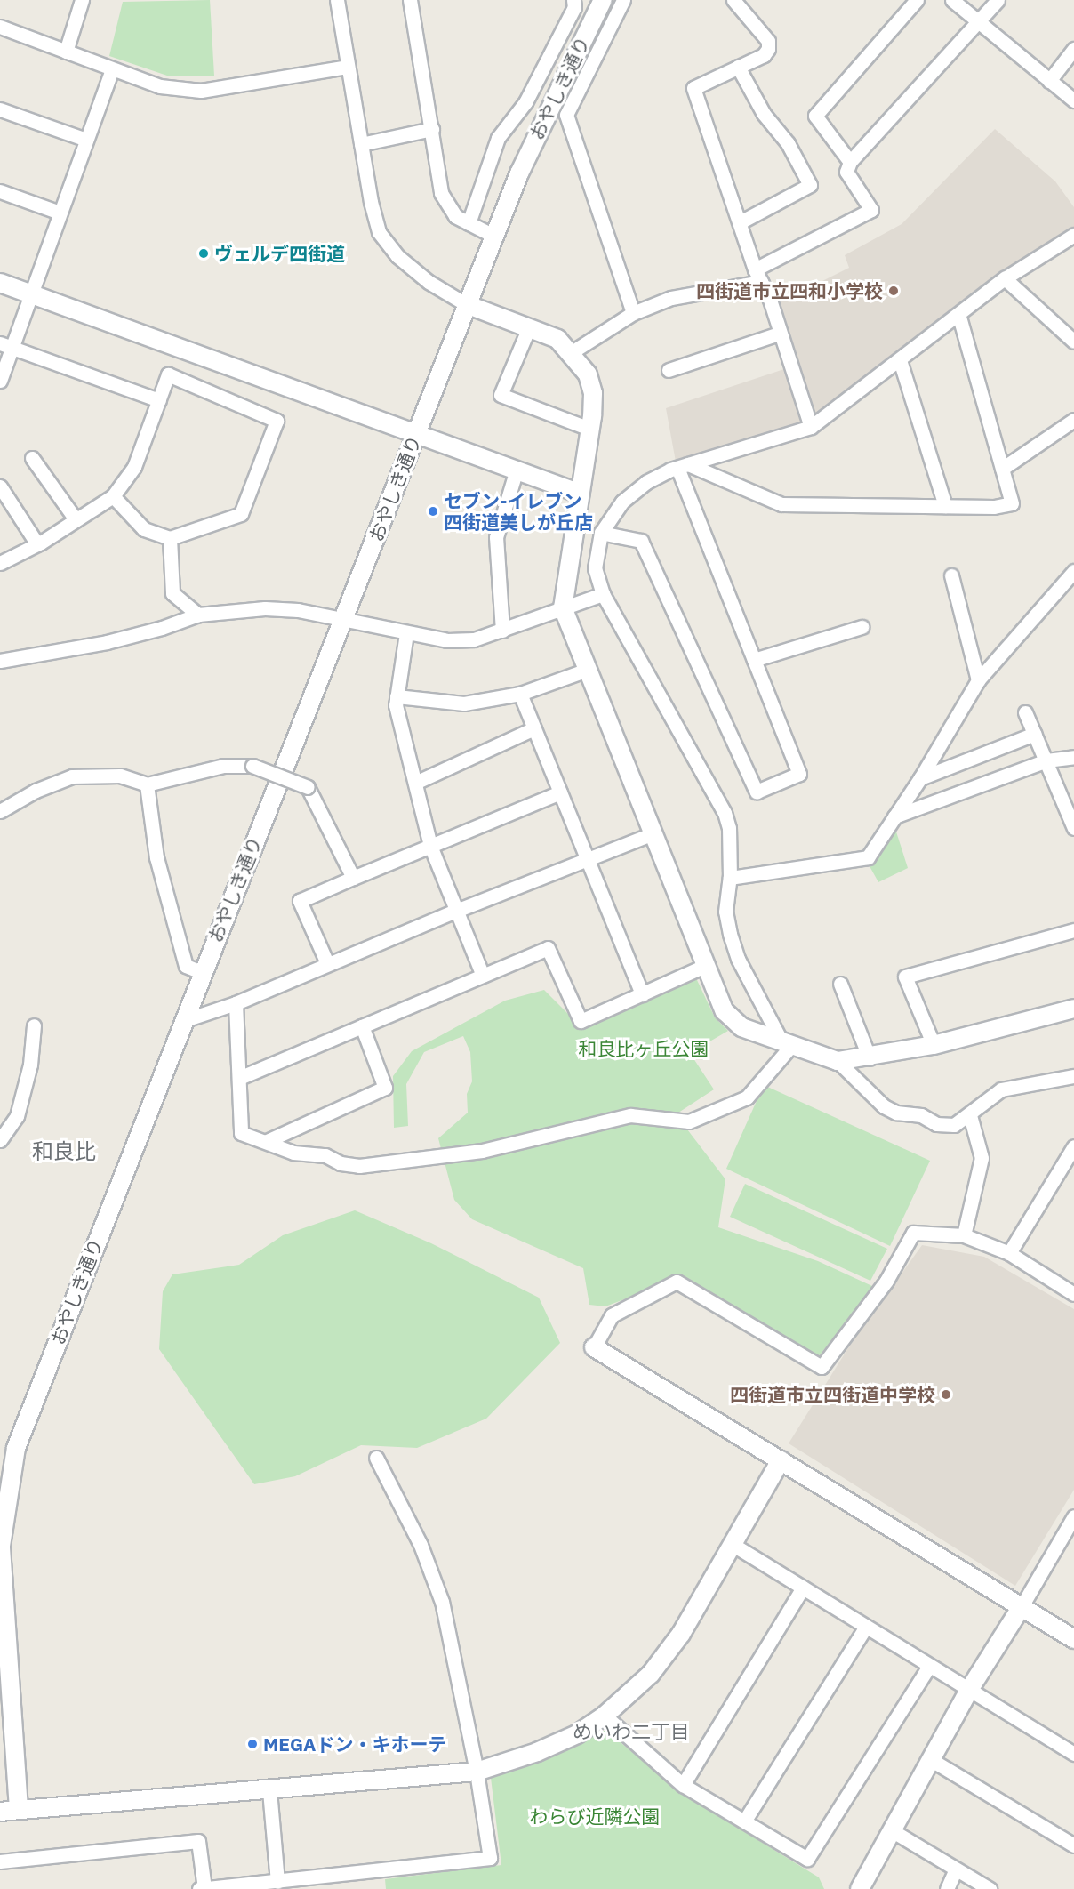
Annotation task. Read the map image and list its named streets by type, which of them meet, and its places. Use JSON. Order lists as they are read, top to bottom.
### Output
{
  "streets": {
    "street": ["おやしき通り"]
  },
  "districts": ["和良比", "めいわ二丁目"],
  "parks": ["和良比ヶ丘公園", "わらび近隣公園"],
  "places": [
    "ヴェルデ四街道",
    "四街道市立四和小学校",
    "セブン-イレブン 四街道美しが丘店",
    "四街道市立四街道中学校",
    "MEGAドン・キホーテ"
  ]
}
